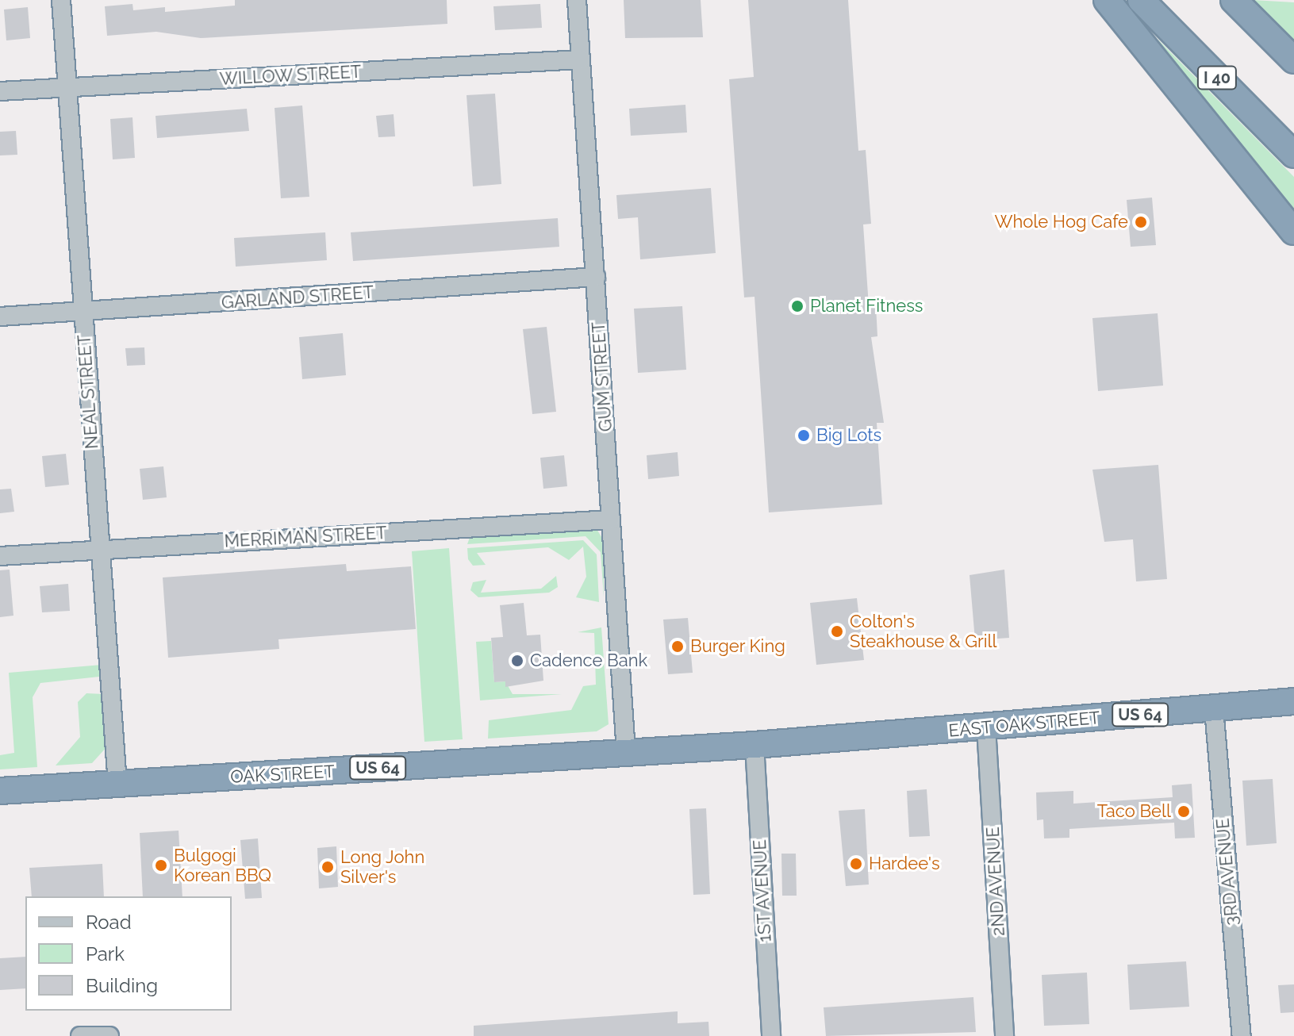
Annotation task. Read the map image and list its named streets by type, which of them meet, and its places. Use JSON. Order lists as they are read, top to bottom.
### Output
{
  "streets": {
    "highway": [
      "I 40",
      "US 64",
      "EAST OAK STREET",
      "OAK STREET"
    ],
    "street": [
      "WILLOW STREET",
      "GARLAND STREET",
      "GUM STREET",
      "NEAL STREET",
      "MERRIMAN STREET",
      "3RD AVENUE",
      "2ND AVENUE",
      "1ST AVENUE"
    ]
  },
  "crossings": [
    ["WILLOW STREET", "GUM STREET"],
    ["WILLOW STREET", "NEAL STREET"],
    ["GARLAND STREET", "GUM STREET"],
    ["GARLAND STREET", "NEAL STREET"],
    ["GUM STREET", "MERRIMAN STREET"],
    ["GUM STREET", "OAK STREET"],
    ["NEAL STREET", "MERRIMAN STREET"],
    ["NEAL STREET", "OAK STREET"],
    ["EAST OAK STREET", "OAK STREET"],
    ["EAST OAK STREET", "3RD AVENUE"],
    ["EAST OAK STREET", "2ND AVENUE"],
    ["EAST OAK STREET", "1ST AVENUE"],
    ["OAK STREET", "1ST AVENUE"]
  ],
  "places": [
    "Whole Hog Cafe",
    "Planet Fitness",
    "Big Lots",
    "Colton's Steakhouse & Grill",
    "Burger King",
    "Cadence Bank",
    "Taco Bell",
    "Hardee's",
    "Bulgogi Korean BBQ",
    "Long John Silver's"
  ],
  "legend": ["Road", "Park", "Building"]
}
